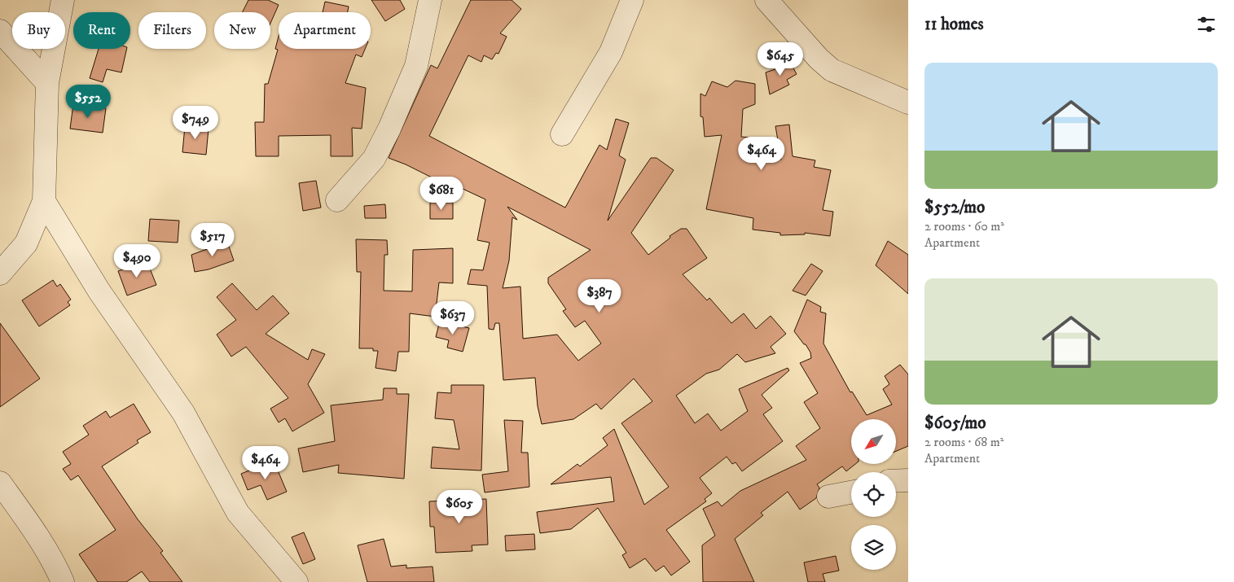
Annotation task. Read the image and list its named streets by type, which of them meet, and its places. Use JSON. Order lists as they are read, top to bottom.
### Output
{
  "north": "bottom left",
  "page": {
    "heading": "11 homes",
    "chip": [
      "Buy",
      "Rent",
      "Filters",
      "New",
      "Apartment"
    ],
    "price": [
      "$645",
      "$552",
      "$749",
      "$464",
      "$681",
      "$517",
      "$490",
      "$387",
      "$637",
      "$464",
      "$605"
    ],
    "list": [
      {
        "name": "$552/mo",
        "note": "2 rooms · 60 m² · Apartment"
      },
      {
        "name": "$605/mo",
        "note": "2 rooms · 68 m² · Apartment"
      }
    ]
  }
}
